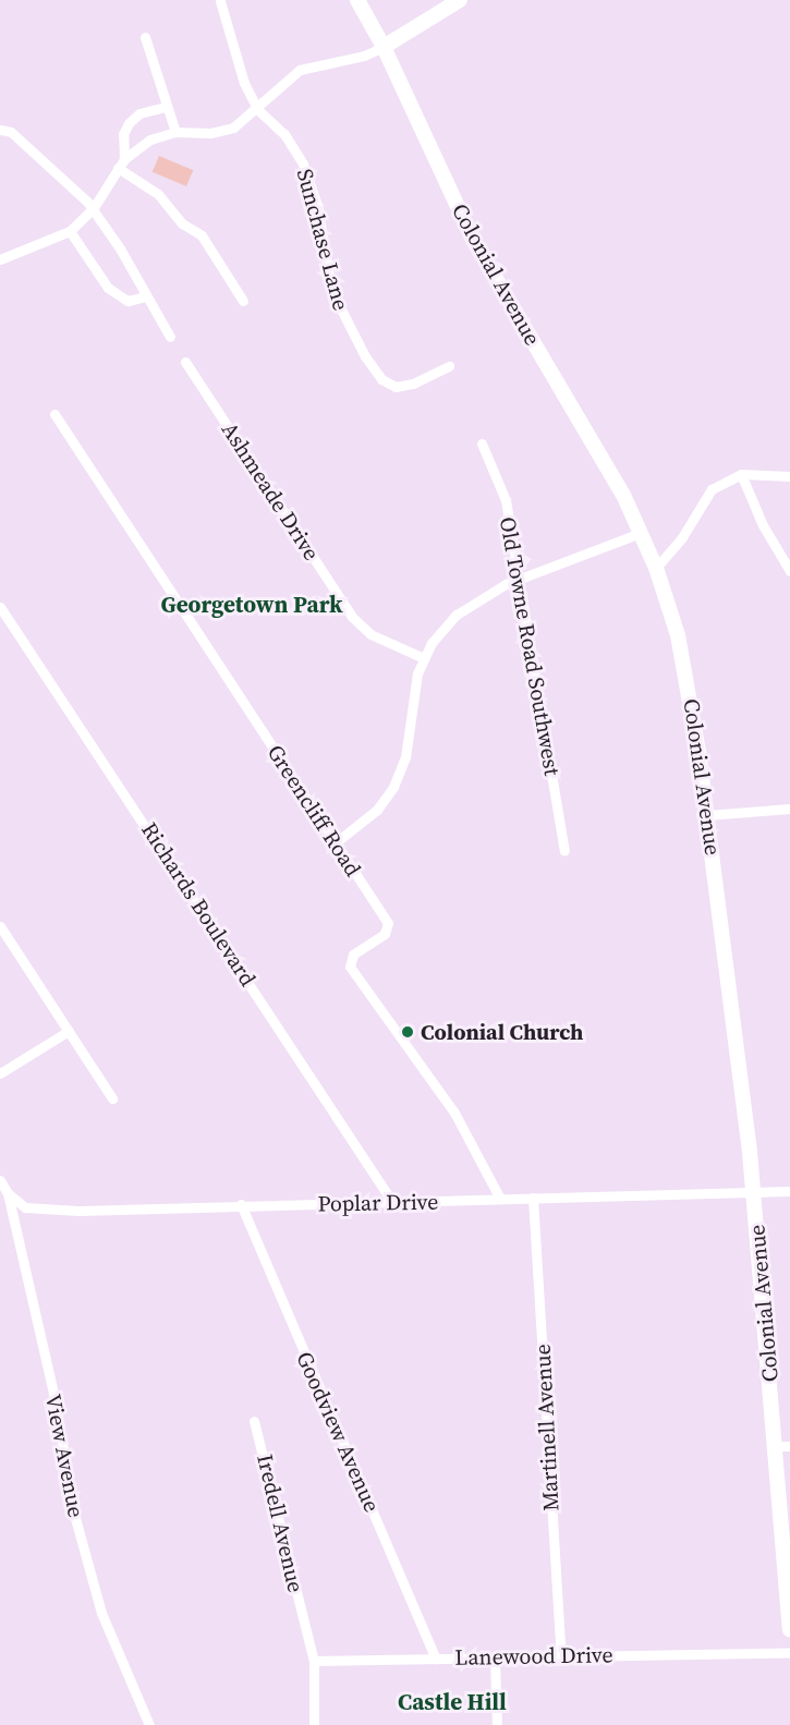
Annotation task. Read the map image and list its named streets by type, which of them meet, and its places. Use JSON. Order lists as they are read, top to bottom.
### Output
{
  "streets": {
    "main road": ["Colonial Avenue"],
    "street": [
      "Sunchase Lane",
      "Ashmeade Drive",
      "Old Towne Road Southwest",
      "Greencliff Road",
      "Richards Boulevard",
      "Poplar Drive",
      "Martinell Avenue",
      "Goodview Avenue",
      "View Avenue",
      "Iredell Avenue",
      "Lanewood Drive"
    ]
  },
  "crossings": [
    ["Colonial Avenue", "Poplar Drive"],
    ["Greencliff Road", "Poplar Drive"],
    ["Richards Boulevard", "Poplar Drive"],
    ["Poplar Drive", "Martinell Avenue"],
    ["Poplar Drive", "Goodview Avenue"],
    ["Poplar Drive", "View Avenue"],
    ["Martinell Avenue", "Lanewood Drive"],
    ["Goodview Avenue", "Lanewood Drive"],
    ["Iredell Avenue", "Lanewood Drive"]
  ],
  "districts": ["Georgetown Park", "Castle Hill"],
  "places": ["Colonial Church"]
}
